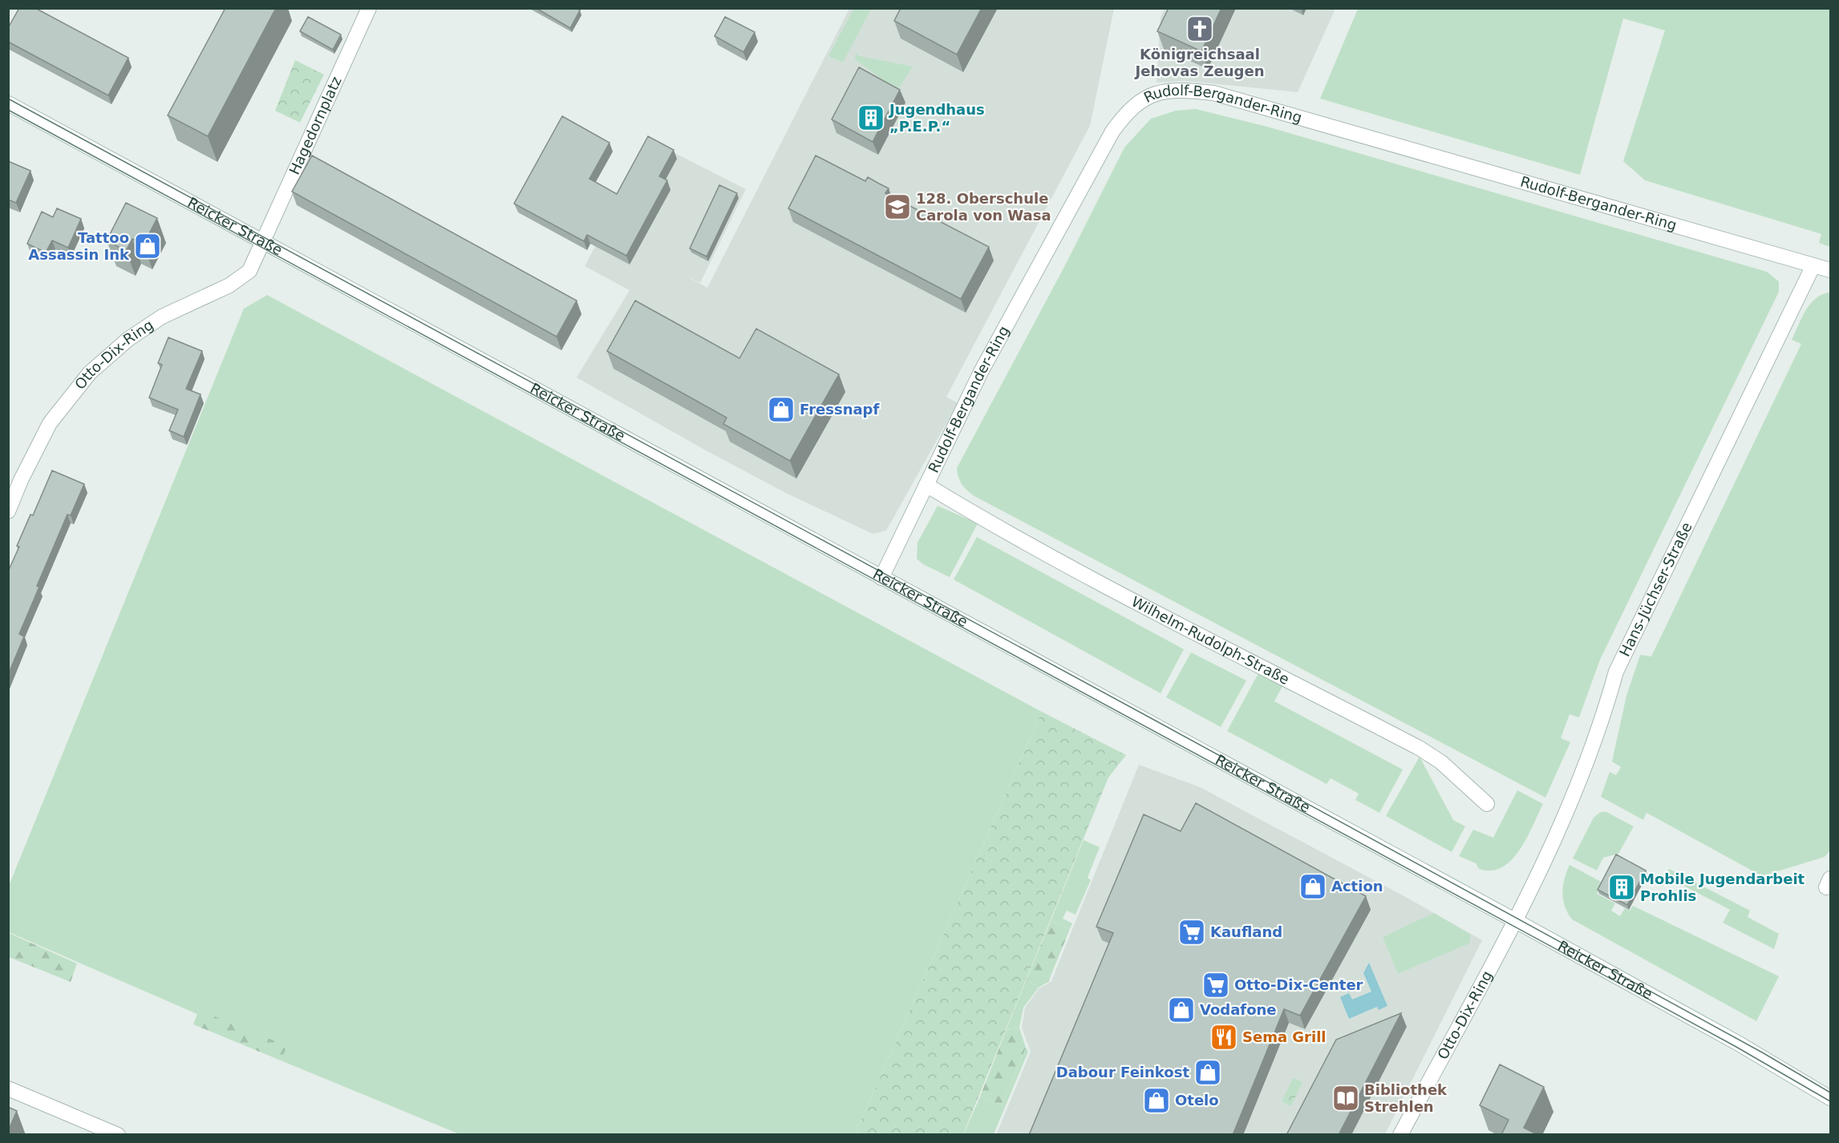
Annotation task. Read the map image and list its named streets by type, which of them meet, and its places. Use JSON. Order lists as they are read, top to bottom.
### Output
{
  "streets": {
    "street": [
      "Rudolf-Bergander-Ring",
      "Hagedornplatz",
      "Reicker Straße",
      "Otto-Dix-Ring",
      "Hans-Jüchser-Straße",
      "Wilhelm-Rudolph-Straße"
    ]
  },
  "crossings": [
    ["Rudolf-Bergander-Ring", "Reicker Straße"],
    ["Rudolf-Bergander-Ring", "Hans-Jüchser-Straße"],
    ["Rudolf-Bergander-Ring", "Wilhelm-Rudolph-Straße"],
    ["Hagedornplatz", "Reicker Straße"],
    ["Hagedornplatz", "Otto-Dix-Ring"],
    ["Reicker Straße", "Otto-Dix-Ring"],
    ["Reicker Straße", "Hans-Jüchser-Straße"],
    ["Otto-Dix-Ring", "Hans-Jüchser-Straße"]
  ],
  "places": {
    "church": ["Königreichsaal Jehovas Zeugen"],
    "building": ["Jugendhaus „P.E.P.“", "Mobile Jugendarbeit Prohlis"],
    "school or university": ["128. Oberschule Carola von Wasa"],
    "shop": [
      "Tattoo Assassin Ink",
      "Fressnapf",
      "Action",
      "Vodafone",
      "Dabour Feinkost",
      "Otelo"
    ],
    "supermarket": ["Kaufland", "Otto-Dix-Center"],
    "restaurant": ["Sema Grill"],
    "library": ["Bibliothek Strehlen"]
  }
}
